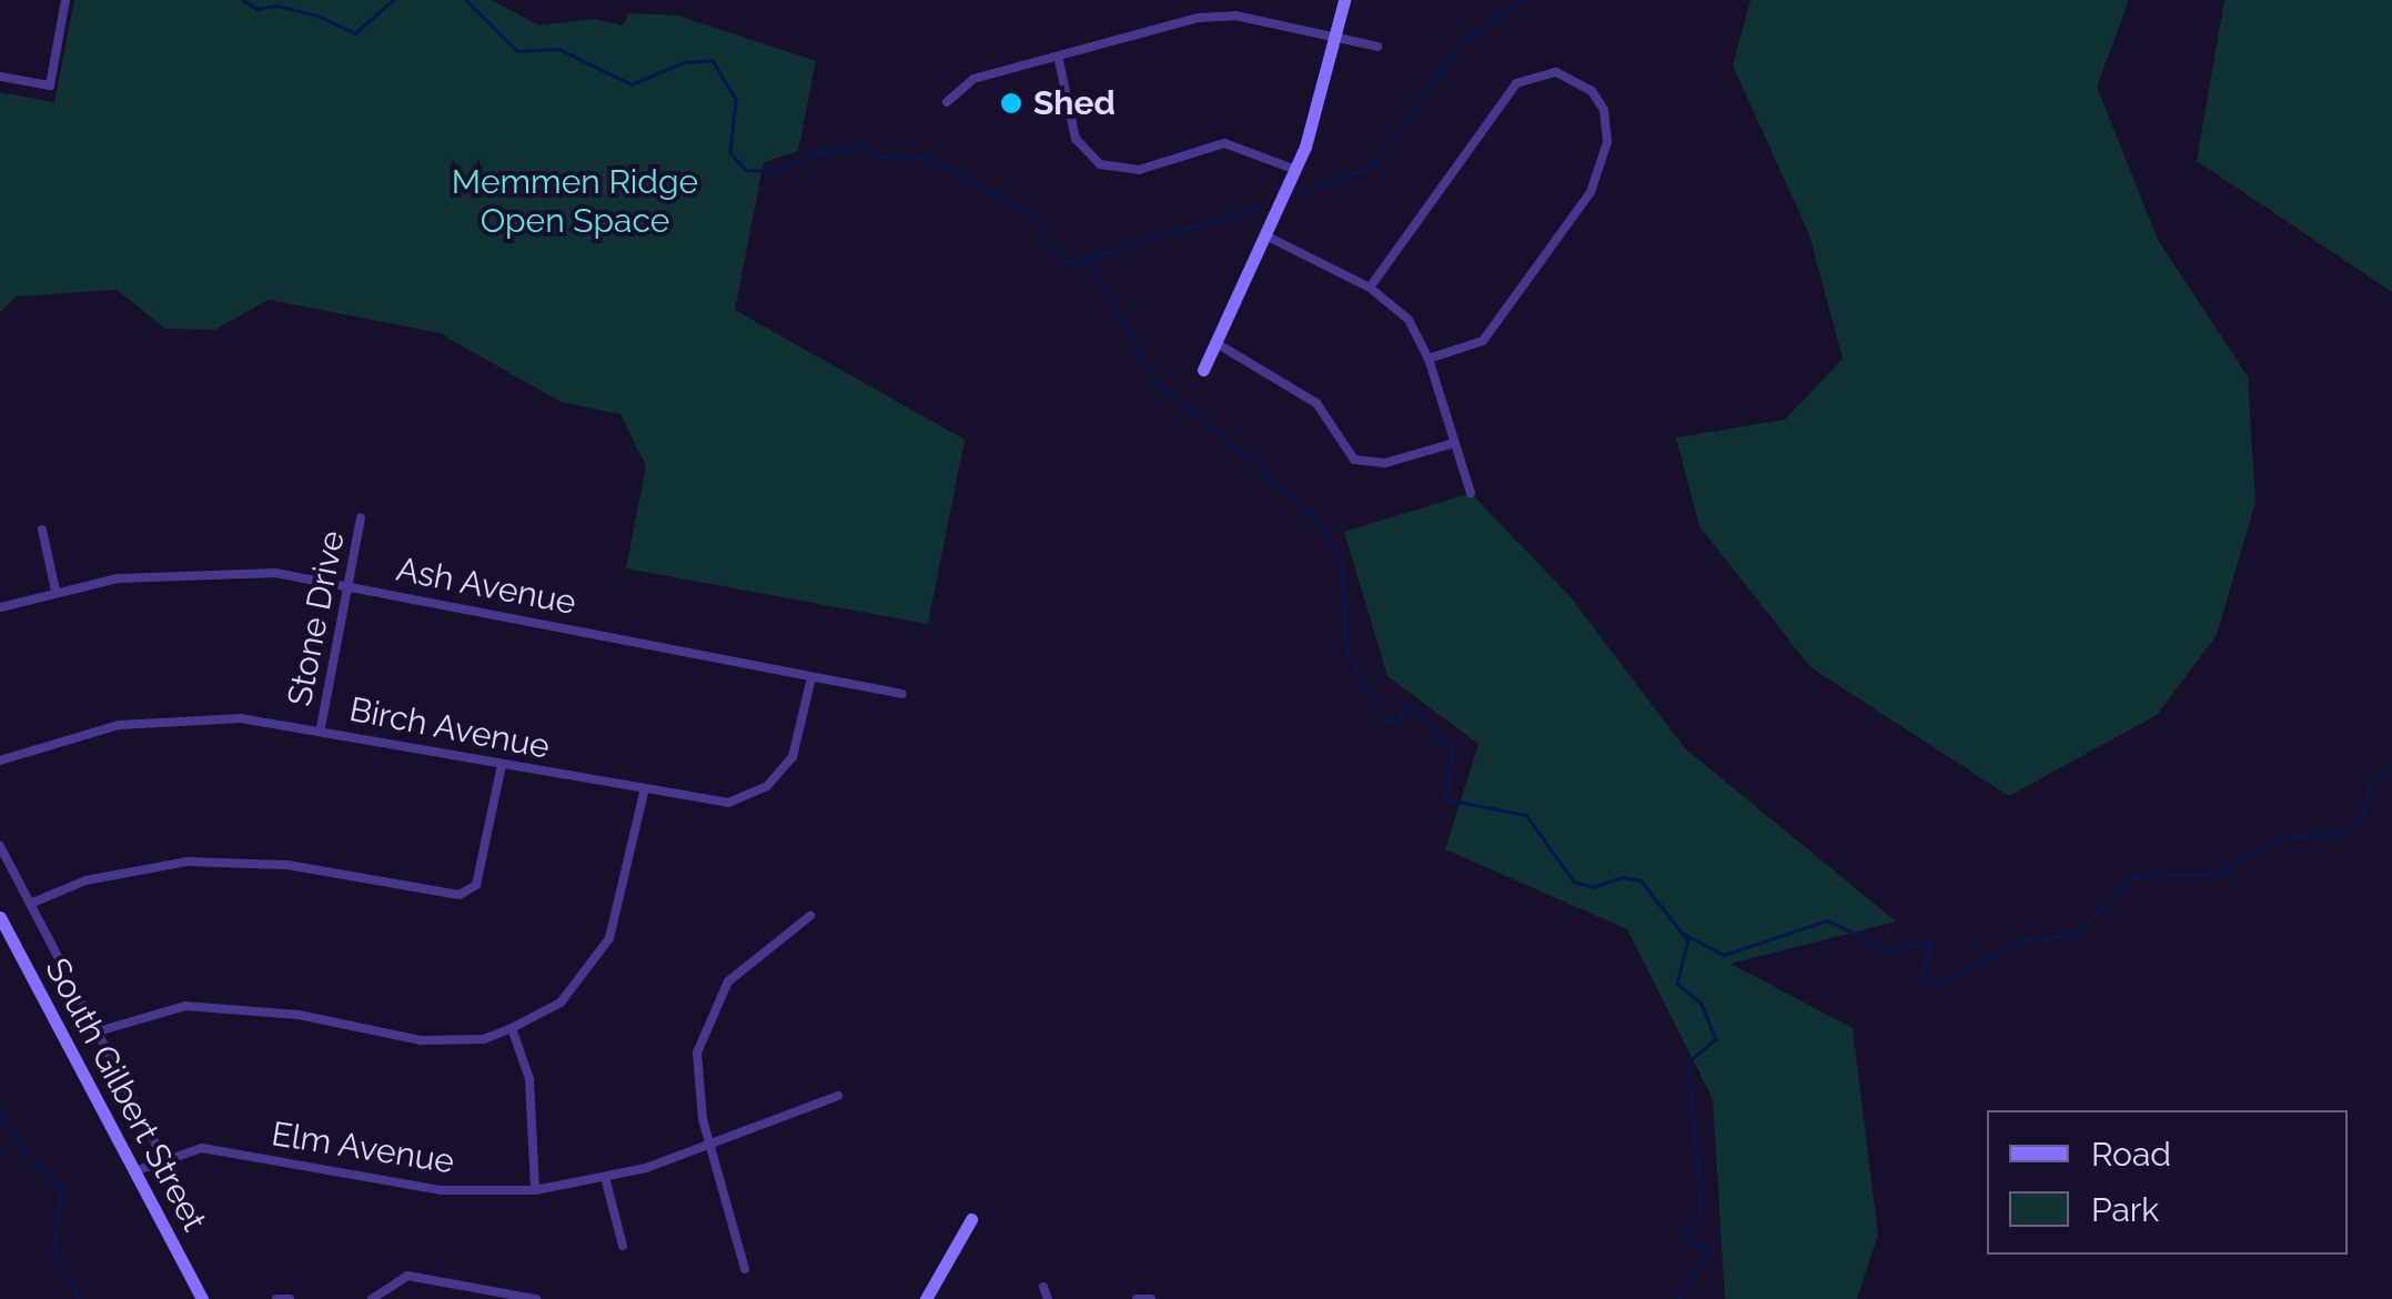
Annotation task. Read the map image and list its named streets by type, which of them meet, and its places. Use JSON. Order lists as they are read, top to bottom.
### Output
{
  "streets": {
    "street": [
      "Ash Avenue",
      "Stone Drive",
      "Birch Avenue",
      "South Gilbert Street",
      "Elm Avenue"
    ]
  },
  "crossings": [
    ["Ash Avenue", "Stone Drive"],
    ["Ash Avenue", "Birch Avenue"],
    ["Stone Drive", "Birch Avenue"],
    ["South Gilbert Street", "Elm Avenue"]
  ],
  "parks": ["Memmen Ridge Open Space"],
  "places": ["Shed"],
  "legend": ["Road", "Park"]
}
